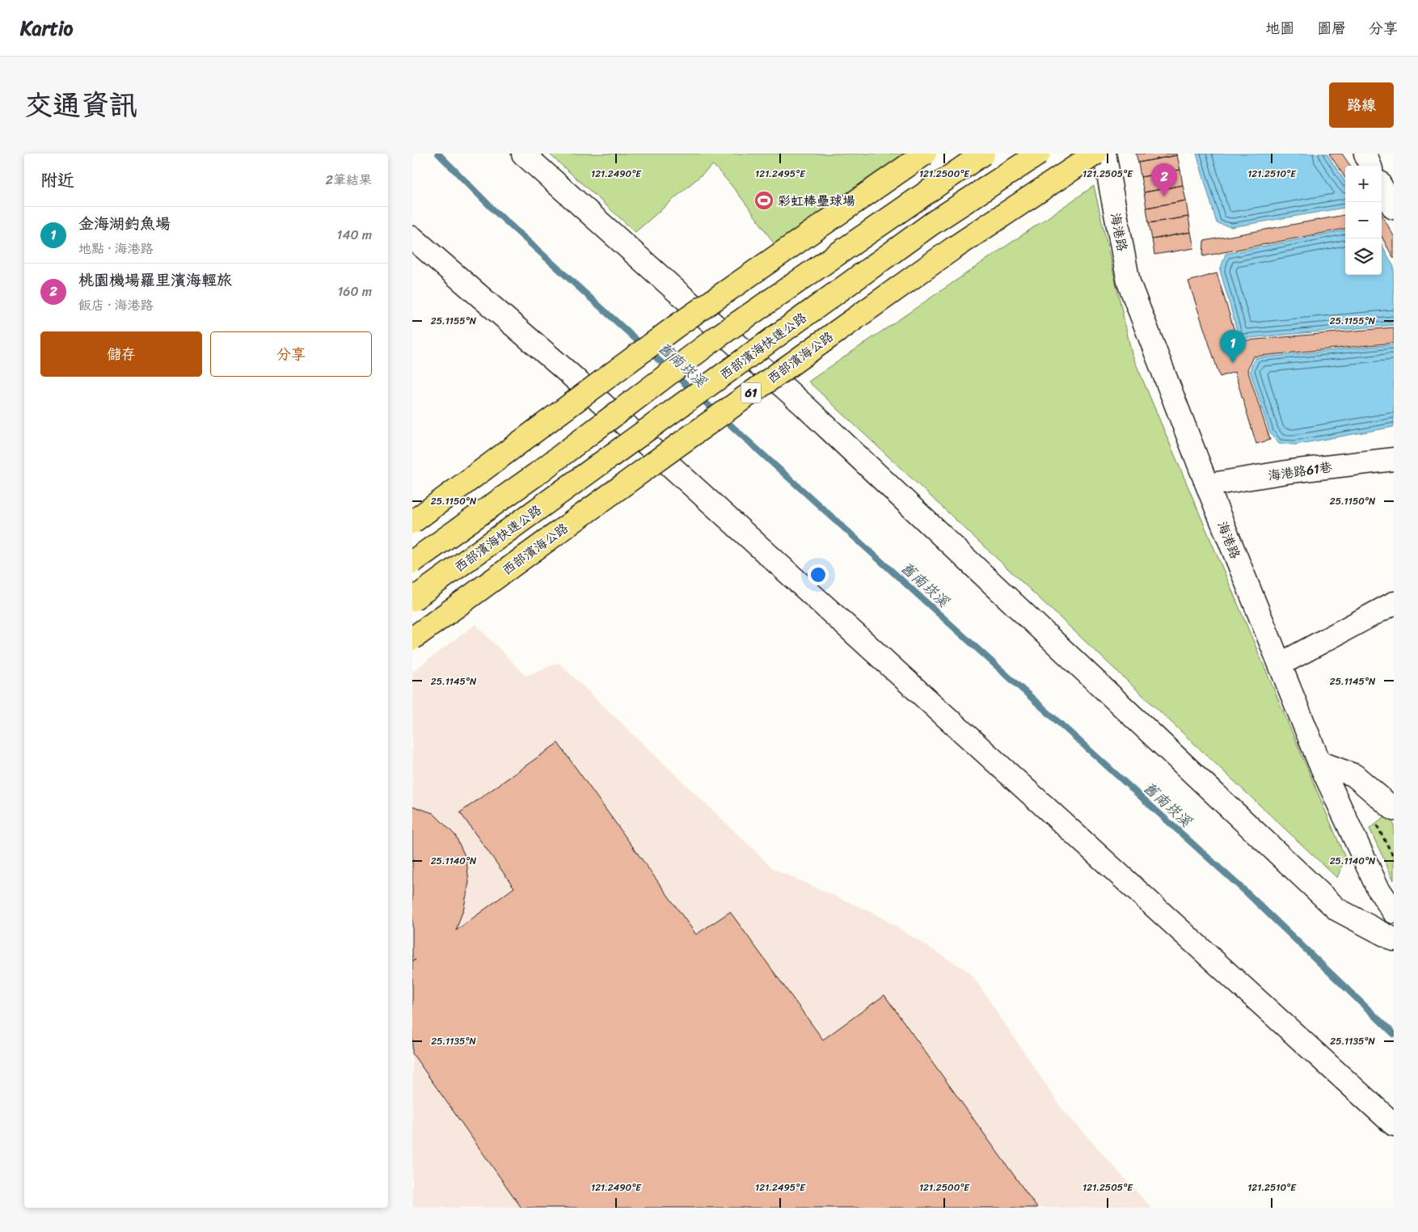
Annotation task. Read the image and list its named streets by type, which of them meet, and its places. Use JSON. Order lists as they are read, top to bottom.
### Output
{
  "streets": {
    "main road": ["西部濱海快速公路", "西部濱海公路", "61"],
    "street": ["海港路", "海港路61巷"]
  },
  "crossings": [
    ["海港路", "海港路61巷"]
  ],
  "water": ["舊南崁溪"],
  "places": {
    "sports": ["彩虹棒壘球場"]
  },
  "page": {
    "header": "Kartio",
    "nav": ["地圖", "圖層", "分享"],
    "title": "交通資訊",
    "buttons": [
      "路線",
      ["儲存", "分享"]
    ],
    "heading": ["附近", "2筆結果"],
    "pins": ["2", "1"],
    "map_buttons": ["+", "−"],
    "list": [
      {
        "mark": "1",
        "name": "金海湖釣魚場",
        "note": "地點 · 海港路",
        "value": "140 m"
      },
      {
        "mark": "2",
        "name": "桃園機場羅里濱海輕旅",
        "note": "飯店 · 海港路",
        "value": "160 m"
      }
    ]
  },
  "coordinates": [
    "121.2490°E",
    "121.2495°E",
    "121.2500°E",
    "121.2505°E",
    "121.2510°E",
    "25.1155°N",
    "25.1150°N",
    "25.1145°N",
    "25.1140°N",
    "25.1135°N"
  ]
}
